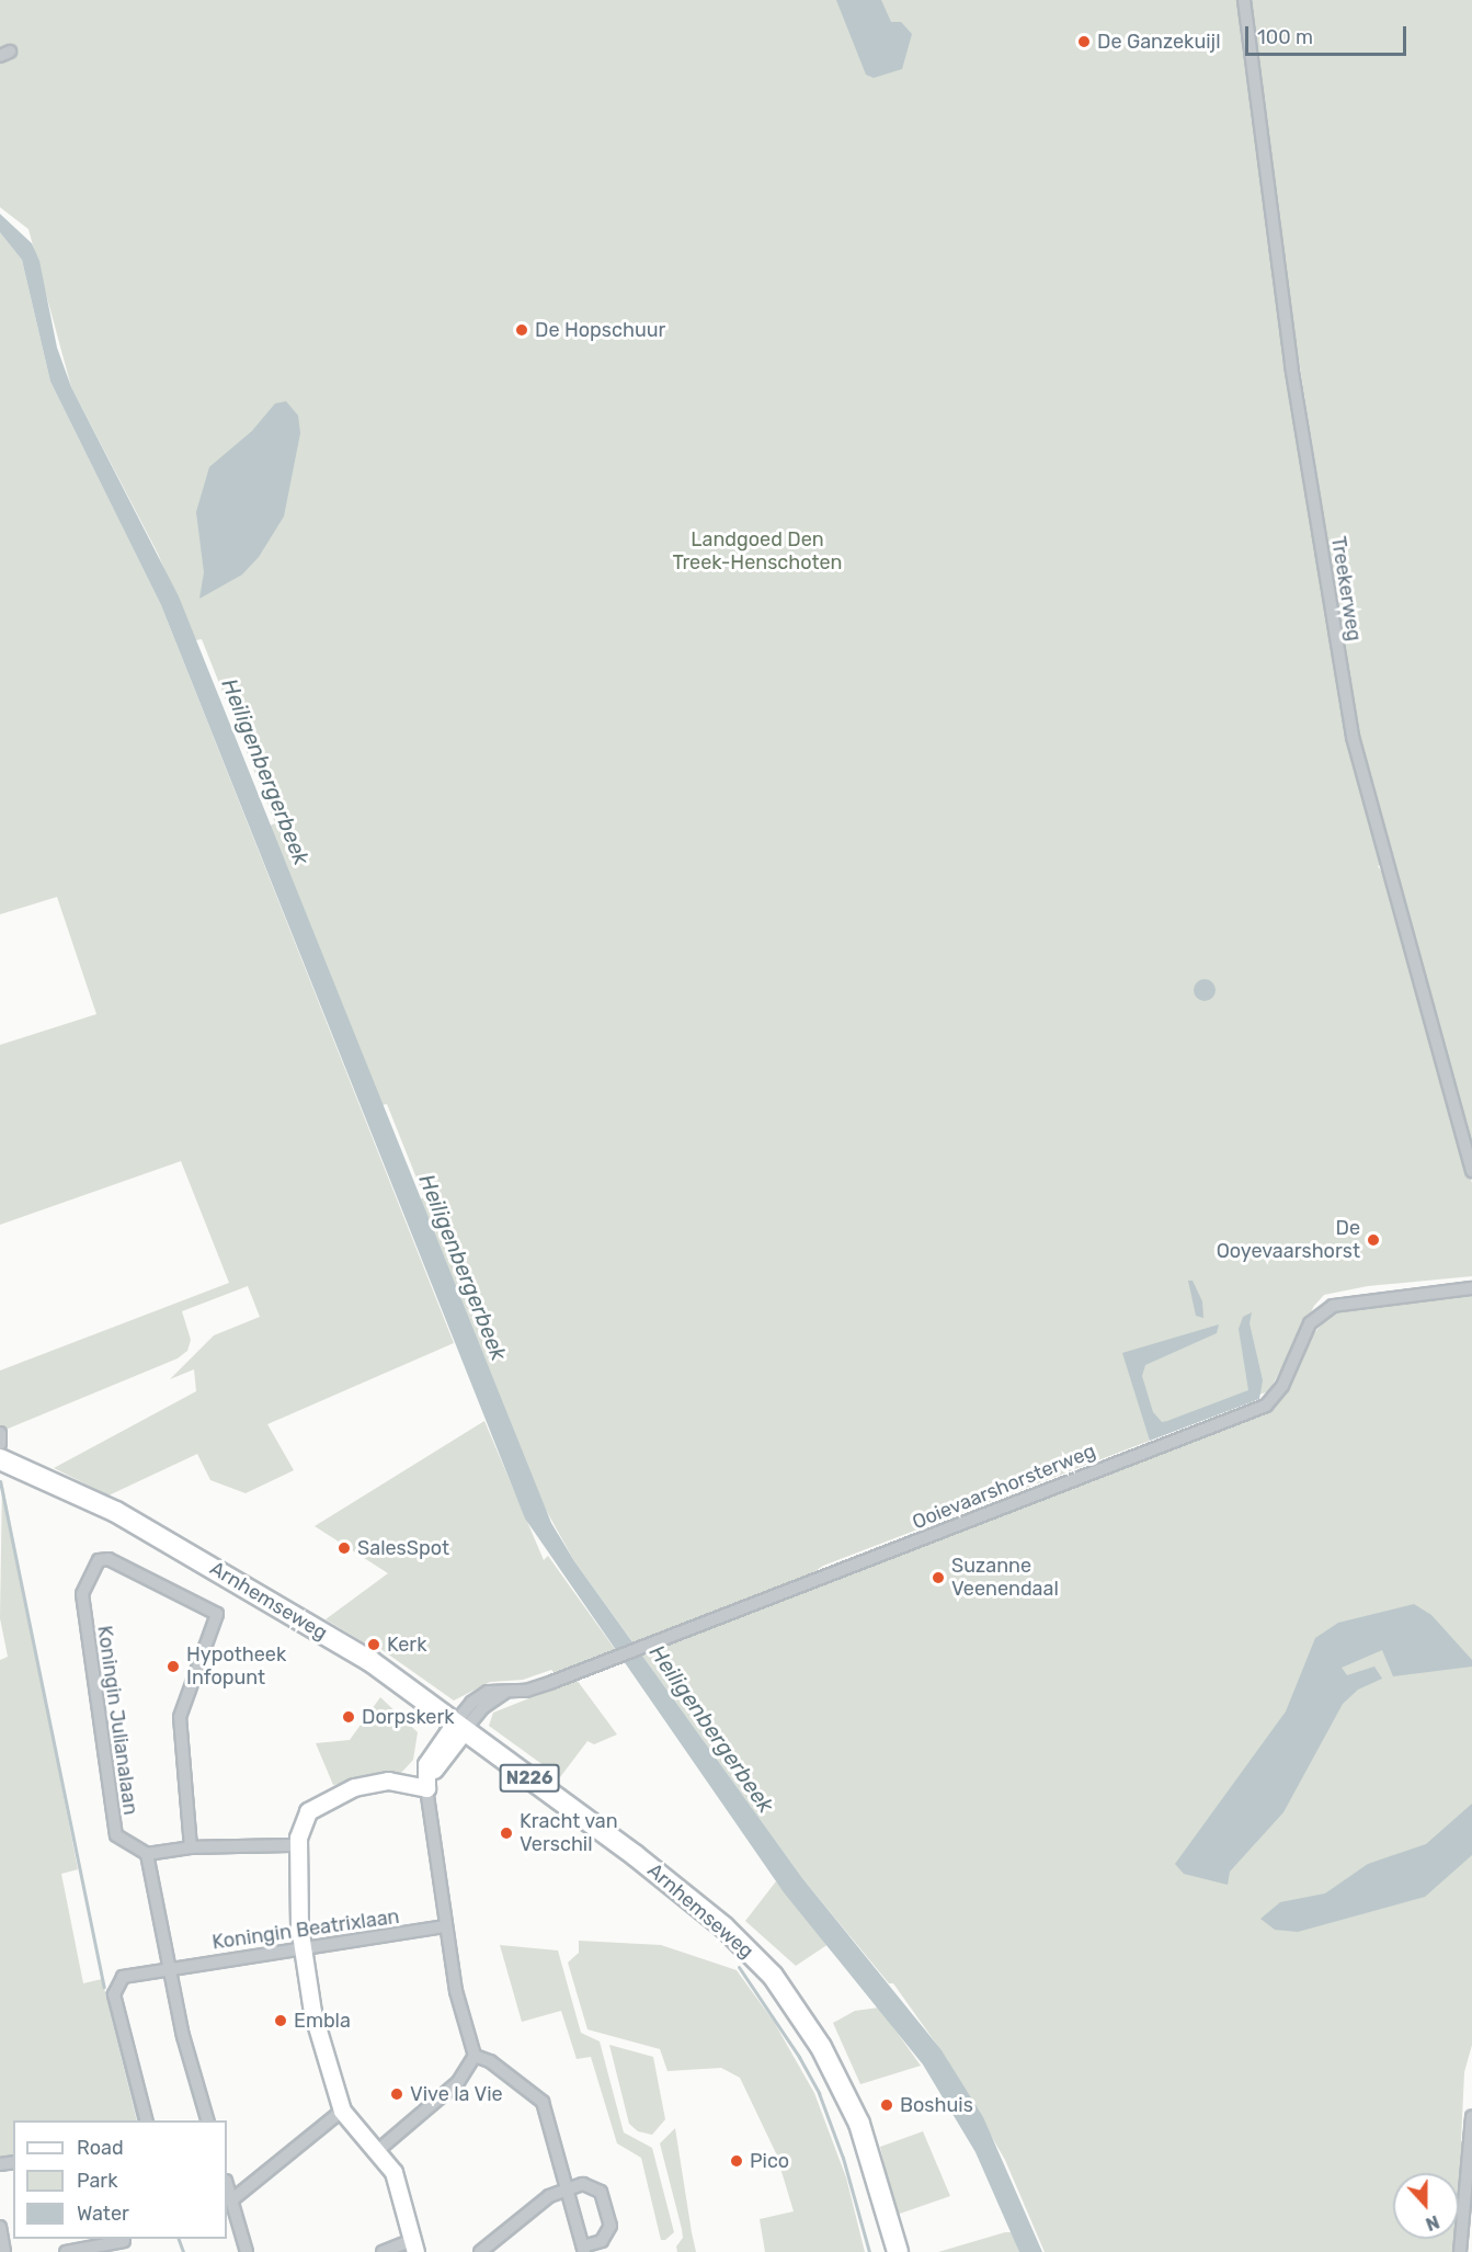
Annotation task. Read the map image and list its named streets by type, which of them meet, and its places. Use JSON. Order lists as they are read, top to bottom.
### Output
{
  "streets": {
    "main road": ["Arnhemseweg", "N226"],
    "street": [
      "Treekerweg",
      "Ooievaarshorsterweg",
      "Koningin Julianalaan",
      "Koningin Beatrixlaan"
    ]
  },
  "crossings": [
    ["Ooievaarshorsterweg", "Arnhemseweg"]
  ],
  "water": ["Heiligenbergerbeek"],
  "parks": ["Landgoed Den Treek-Henschoten"],
  "places": [
    "De Ganzekuijl",
    "De Hopschuur",
    "De Ooyevaarshorst",
    "SalesSpot",
    "Suzanne Veenendaal",
    "Kerk",
    "Hypotheek Infopunt",
    "Dorpskerk",
    "Kracht van Verschil",
    "Embla",
    "Vive la Vie",
    "Boshuis",
    "Pico"
  ],
  "legend": ["Road", "Park", "Water"],
  "scale_bar": "100 m",
  "north": "bottom"
}
